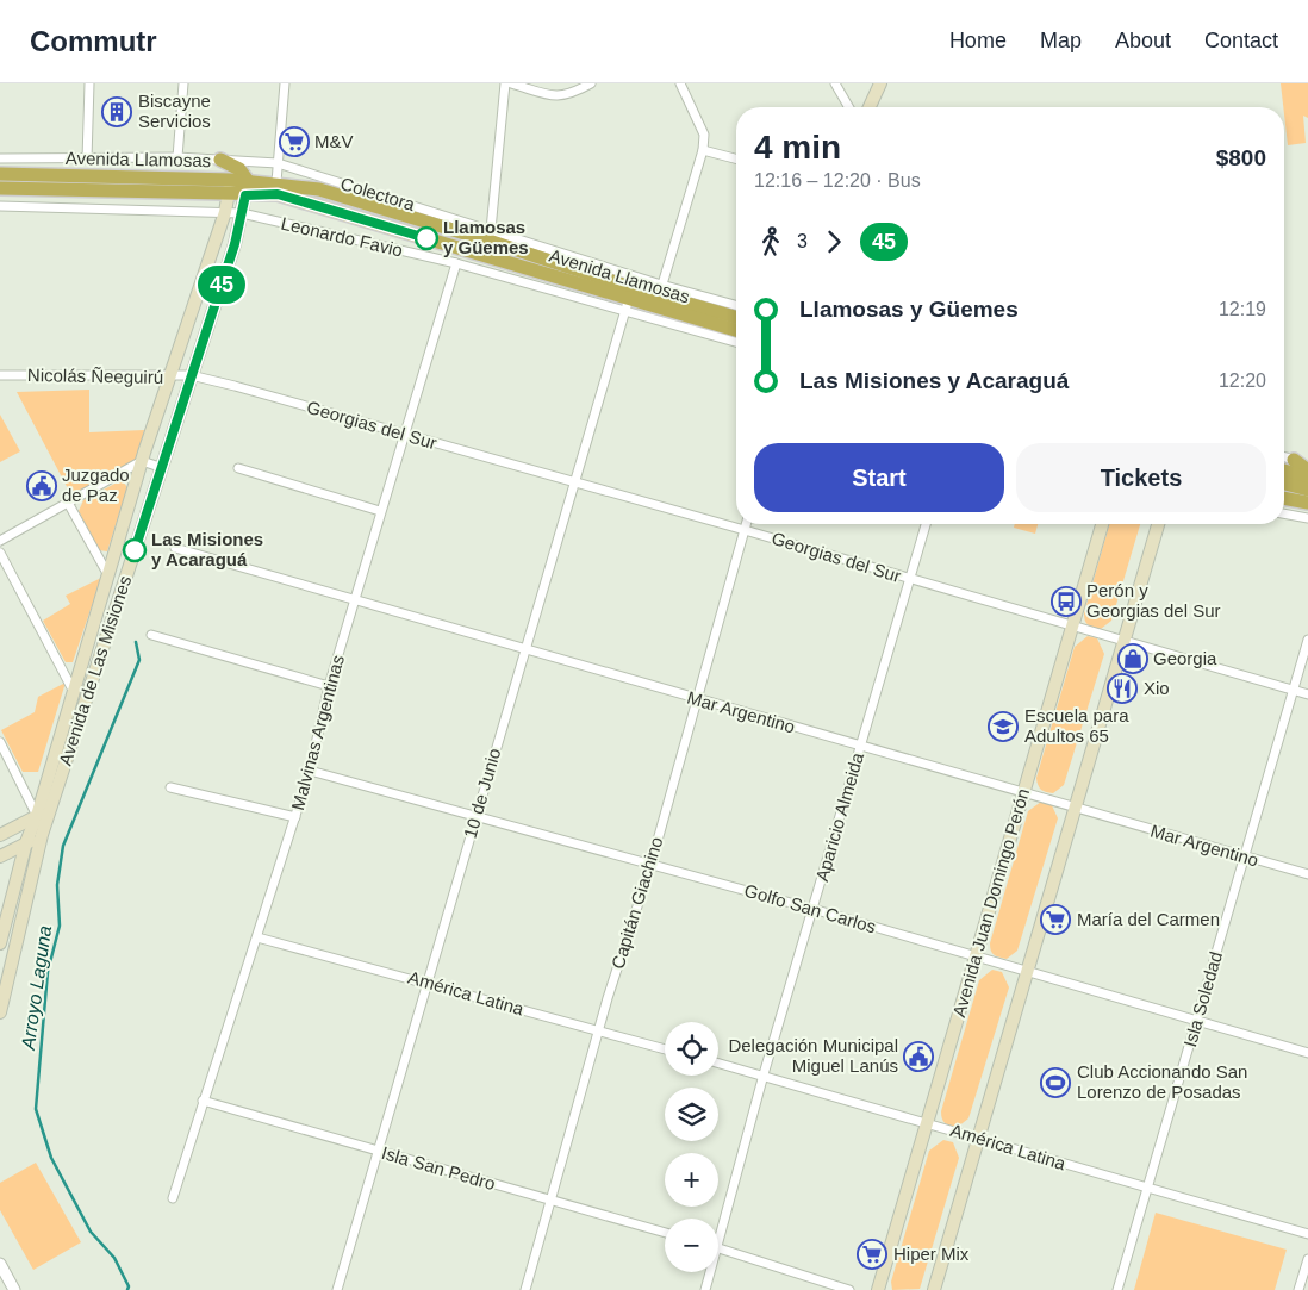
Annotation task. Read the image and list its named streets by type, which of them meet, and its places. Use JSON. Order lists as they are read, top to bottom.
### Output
{
  "streets": {
    "highway": ["Avenida Llamosas"],
    "main road": ["Avenida de Las Misiones", "Avenida Juan Domingo Perón"],
    "street": [
      "Colectora",
      "Leonardo Favio",
      "Nicolás Ñeeguirú",
      "Georgias del Sur",
      "Mar Argentino",
      "Malvinas Argentinas",
      "10 de Junio",
      "Aparicio Almeida",
      "Capitán Giachino",
      "Golfo San Carlos",
      "América Latina",
      "Isla Soledad",
      "Isla San Pedro"
    ]
  },
  "crossings": [
    ["Avenida Llamosas", "Colectora"],
    ["Avenida Llamosas", "Leonardo Favio"],
    ["Avenida Llamosas", "Avenida de Las Misiones"],
    ["Avenida Llamosas", "10 de Junio"],
    ["Leonardo Favio", "Avenida de Las Misiones"],
    ["Leonardo Favio", "Malvinas Argentinas"],
    ["Leonardo Favio", "10 de Junio"],
    ["Nicolás Ñeeguirú", "Georgias del Sur"],
    ["Nicolás Ñeeguirú", "Avenida de Las Misiones"],
    ["Georgias del Sur", "Avenida de Las Misiones"],
    ["Georgias del Sur", "Malvinas Argentinas"],
    ["Georgias del Sur", "10 de Junio"],
    ["Georgias del Sur", "Aparicio Almeida"],
    ["Georgias del Sur", "Capitán Giachino"],
    ["Georgias del Sur", "Avenida Juan Domingo Perón"],
    ["Georgias del Sur", "Isla Soledad"],
    ["Mar Argentino", "Malvinas Argentinas"],
    ["Mar Argentino", "10 de Junio"],
    ["Mar Argentino", "Aparicio Almeida"],
    ["Mar Argentino", "Capitán Giachino"],
    ["Mar Argentino", "Avenida Juan Domingo Perón"],
    ["Mar Argentino", "Isla Soledad"],
    ["Malvinas Argentinas", "Golfo San Carlos"],
    ["Malvinas Argentinas", "América Latina"],
    ["Malvinas Argentinas", "Isla San Pedro"],
    ["10 de Junio", "Golfo San Carlos"],
    ["10 de Junio", "América Latina"],
    ["10 de Junio", "Isla San Pedro"],
    ["Aparicio Almeida", "Golfo San Carlos"],
    ["Aparicio Almeida", "América Latina"],
    ["Capitán Giachino", "Golfo San Carlos"],
    ["Capitán Giachino", "América Latina"],
    ["Capitán Giachino", "Isla San Pedro"],
    ["Avenida Juan Domingo Perón", "Golfo San Carlos"],
    ["Avenida Juan Domingo Perón", "América Latina"],
    ["Golfo San Carlos", "Isla Soledad"],
    ["América Latina", "Isla Soledad"]
  ],
  "water": ["Arroyo Laguna"],
  "places": {
    "building": ["Biscayne Servicios"],
    "supermarket": ["M&V", "María del Carmen", "Hiper Mix"],
    "other": ["Llamosas y Güemes", "Las Misiones y Acaraguá"],
    "public building": ["Juzgado de Paz", "Delegación Municipal Miguel Lanús"],
    "bus stop": ["Perón y Georgias del Sur"],
    "shop": ["Georgia"],
    "restaurant": ["Xio"],
    "school or university": ["Escuela para Adultos 65"],
    "sports": ["Club Accionando San Lorenzo de Posadas"]
  },
  "lines": ["bus line 45"],
  "page": {
    "header": "Commutr",
    "nav": [
      "Home",
      "Map",
      "About",
      "Contact"
    ],
    "on_map": "45",
    "heading": ["4 min", "12:16 – 12:20 · Bus", "$800"],
    "legs": ["3", "45"],
    "list": [
      {
        "name": "Llamosas y Güemes",
        "value": "12:19"
      },
      {
        "name": "Las Misiones y Acaraguá",
        "value": "12:20"
      }
    ],
    "buttons": ["Start", "Tickets"],
    "map_buttons": ["+", "−"]
  }
}
